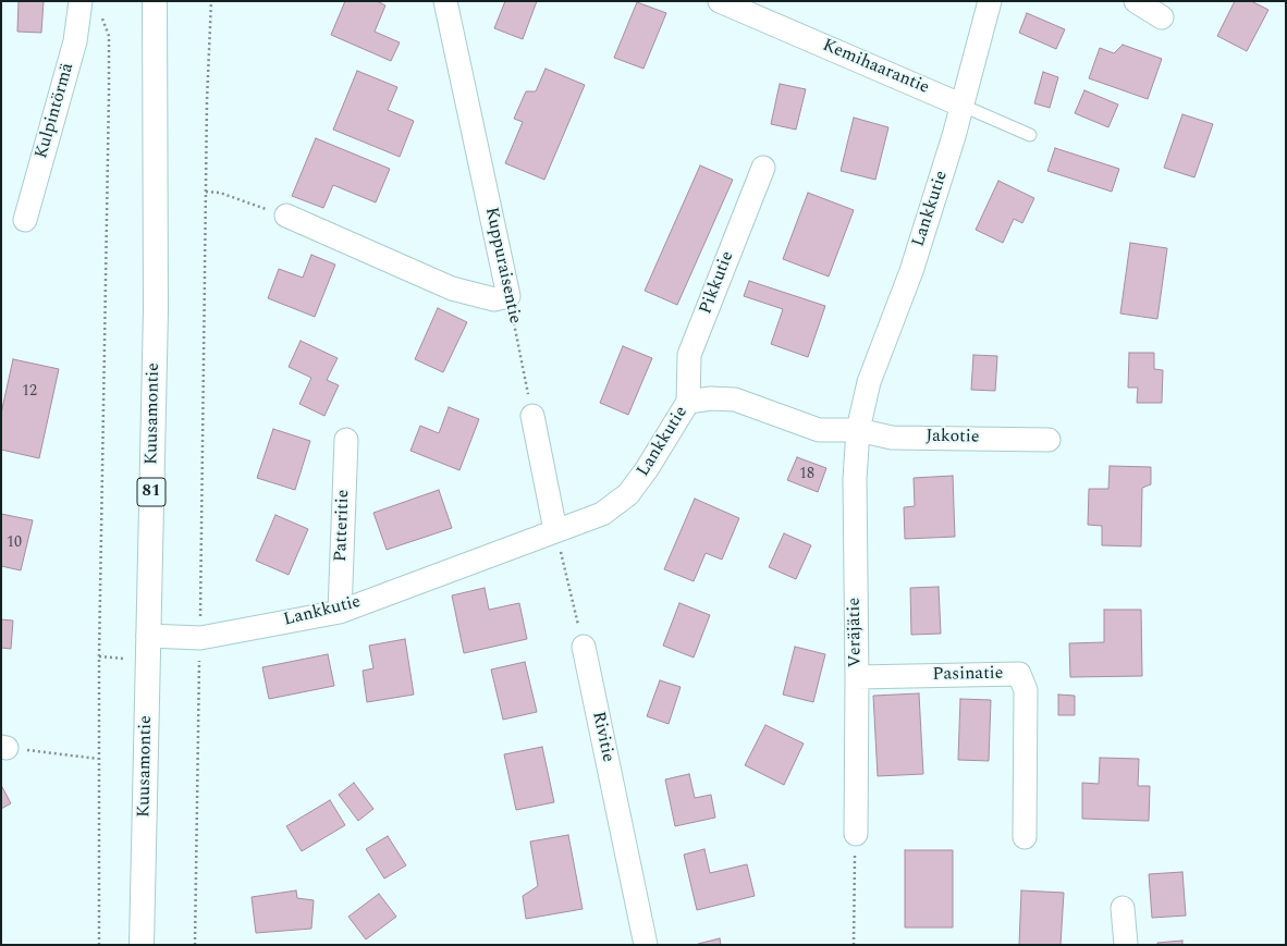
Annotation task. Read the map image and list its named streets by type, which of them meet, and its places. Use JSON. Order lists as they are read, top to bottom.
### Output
{
  "streets": {
    "main road": ["Kuusamontie", "81"],
    "street": [
      "Kemihaarantie",
      "Kulpintörmä",
      "Lankkutie",
      "Kuppuraisentie",
      "Pikkutie",
      "Jakotie",
      "Patteritie",
      "Veräjätie",
      "Pasinatie",
      "Rivitie"
    ]
  },
  "crossings": [
    ["Kemihaarantie", "Lankkutie"],
    ["Lankkutie", "Pikkutie"],
    ["Lankkutie", "Kuusamontie"],
    ["Lankkutie", "Jakotie"],
    ["Lankkutie", "Patteritie"],
    ["Lankkutie", "Veräjätie"],
    ["Jakotie", "Veräjätie"],
    ["Veräjätie", "Pasinatie"]
  ],
  "house_numbers": ["12", "18", "10"]
}
